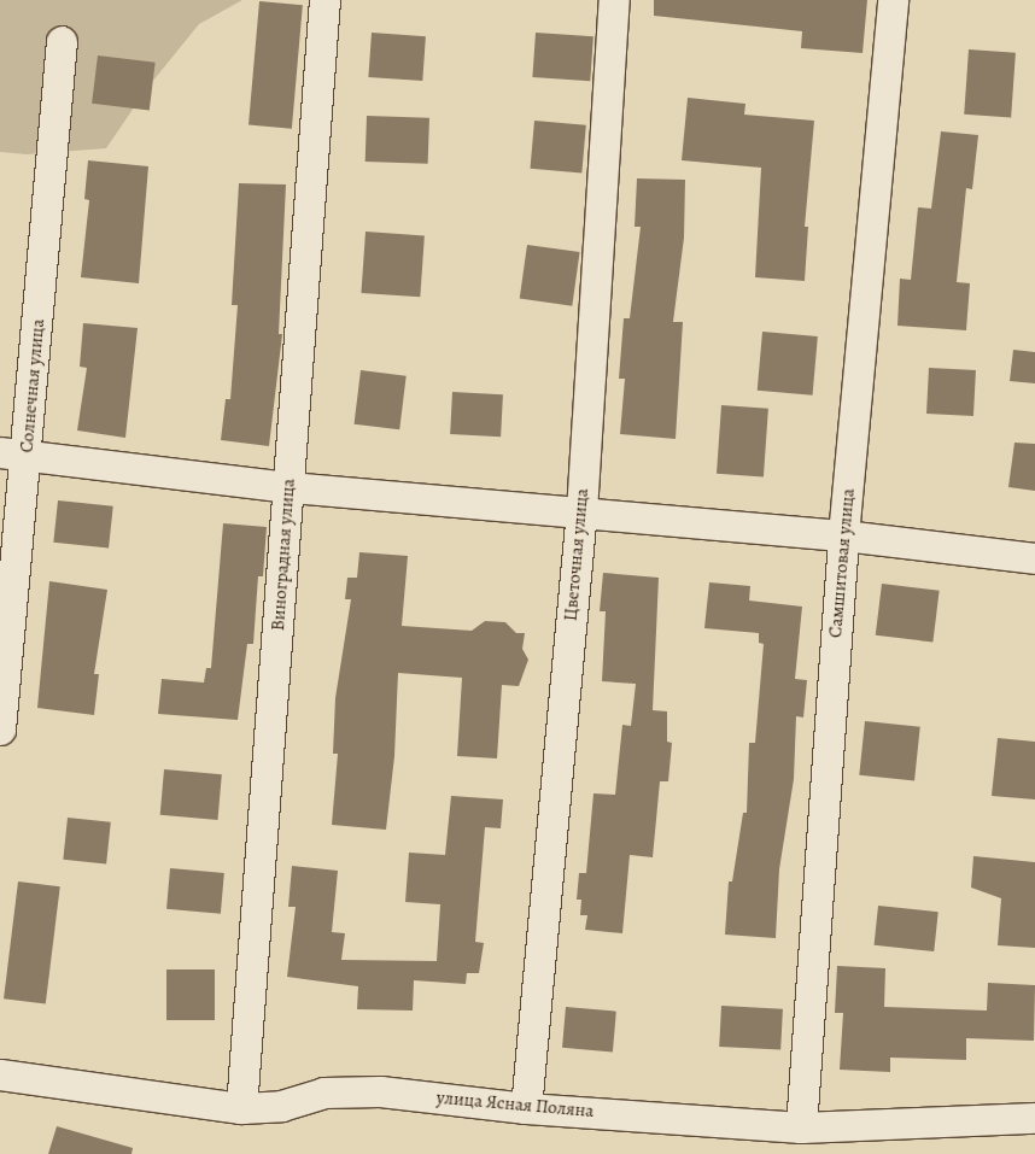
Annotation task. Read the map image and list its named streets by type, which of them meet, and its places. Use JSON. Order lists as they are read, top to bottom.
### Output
{
  "streets": {
    "street": [
      "Солнечная улица",
      "Виноградная улица",
      "Цветочная улица",
      "Самшитовая улица",
      "улица Ясная Поляна"
    ]
  },
  "crossings": [
    ["Виноградная улица", "улица Ясная Поляна"],
    ["Цветочная улица", "улица Ясная Поляна"],
    ["Самшитовая улица", "улица Ясная Поляна"]
  ]
}
